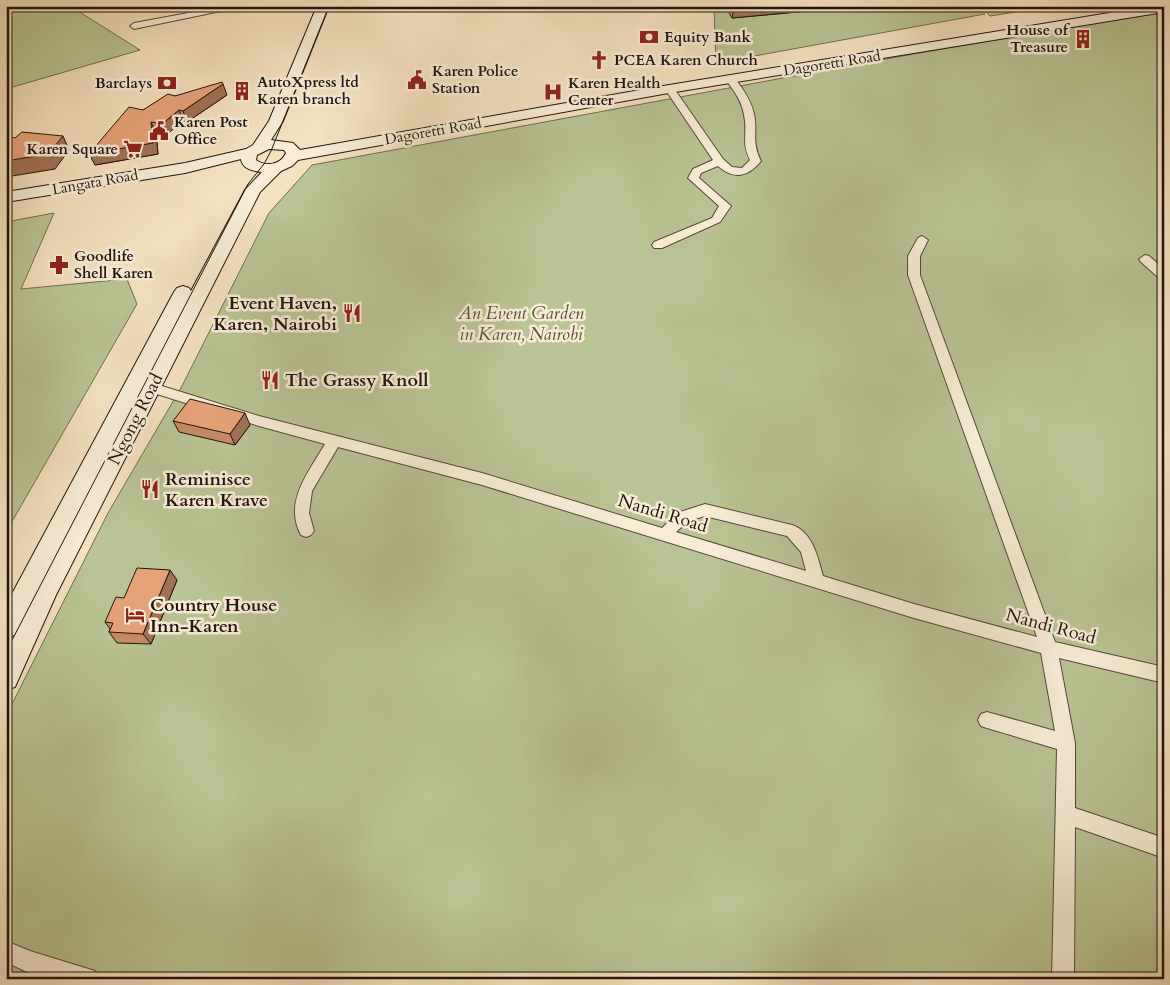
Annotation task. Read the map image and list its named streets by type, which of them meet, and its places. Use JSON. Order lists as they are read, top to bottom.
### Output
{
  "streets": {
    "main road": ["Dagoretti Road", "Langata Road", "Ngong Road"],
    "street": ["Nandi Road"]
  },
  "crossings": [
    ["Dagoretti Road", "Ngong Road"],
    ["Langata Road", "Ngong Road"],
    ["Ngong Road", "Nandi Road"]
  ],
  "parks": ["An Event Garden in Karen, Nairobi"],
  "places": {
    "bank": ["Equity Bank", "Barclays"],
    "building": ["House of Treasure", "AutoXpress ltd Karen branch"],
    "church": ["PCEA Karen Church"],
    "public building": ["Karen Police Station", "Karen Post Office"],
    "hospital": ["Karen Health Center"],
    "supermarket": ["Karen Square"],
    "pharmacy": ["Goodlife Shell Karen"],
    "restaurant": ["Event Haven, Karen, Nairobi", "The Grassy Knoll", "Reminisce Karen Krave"],
    "hotel": ["Country House Inn-Karen"]
  }
}
